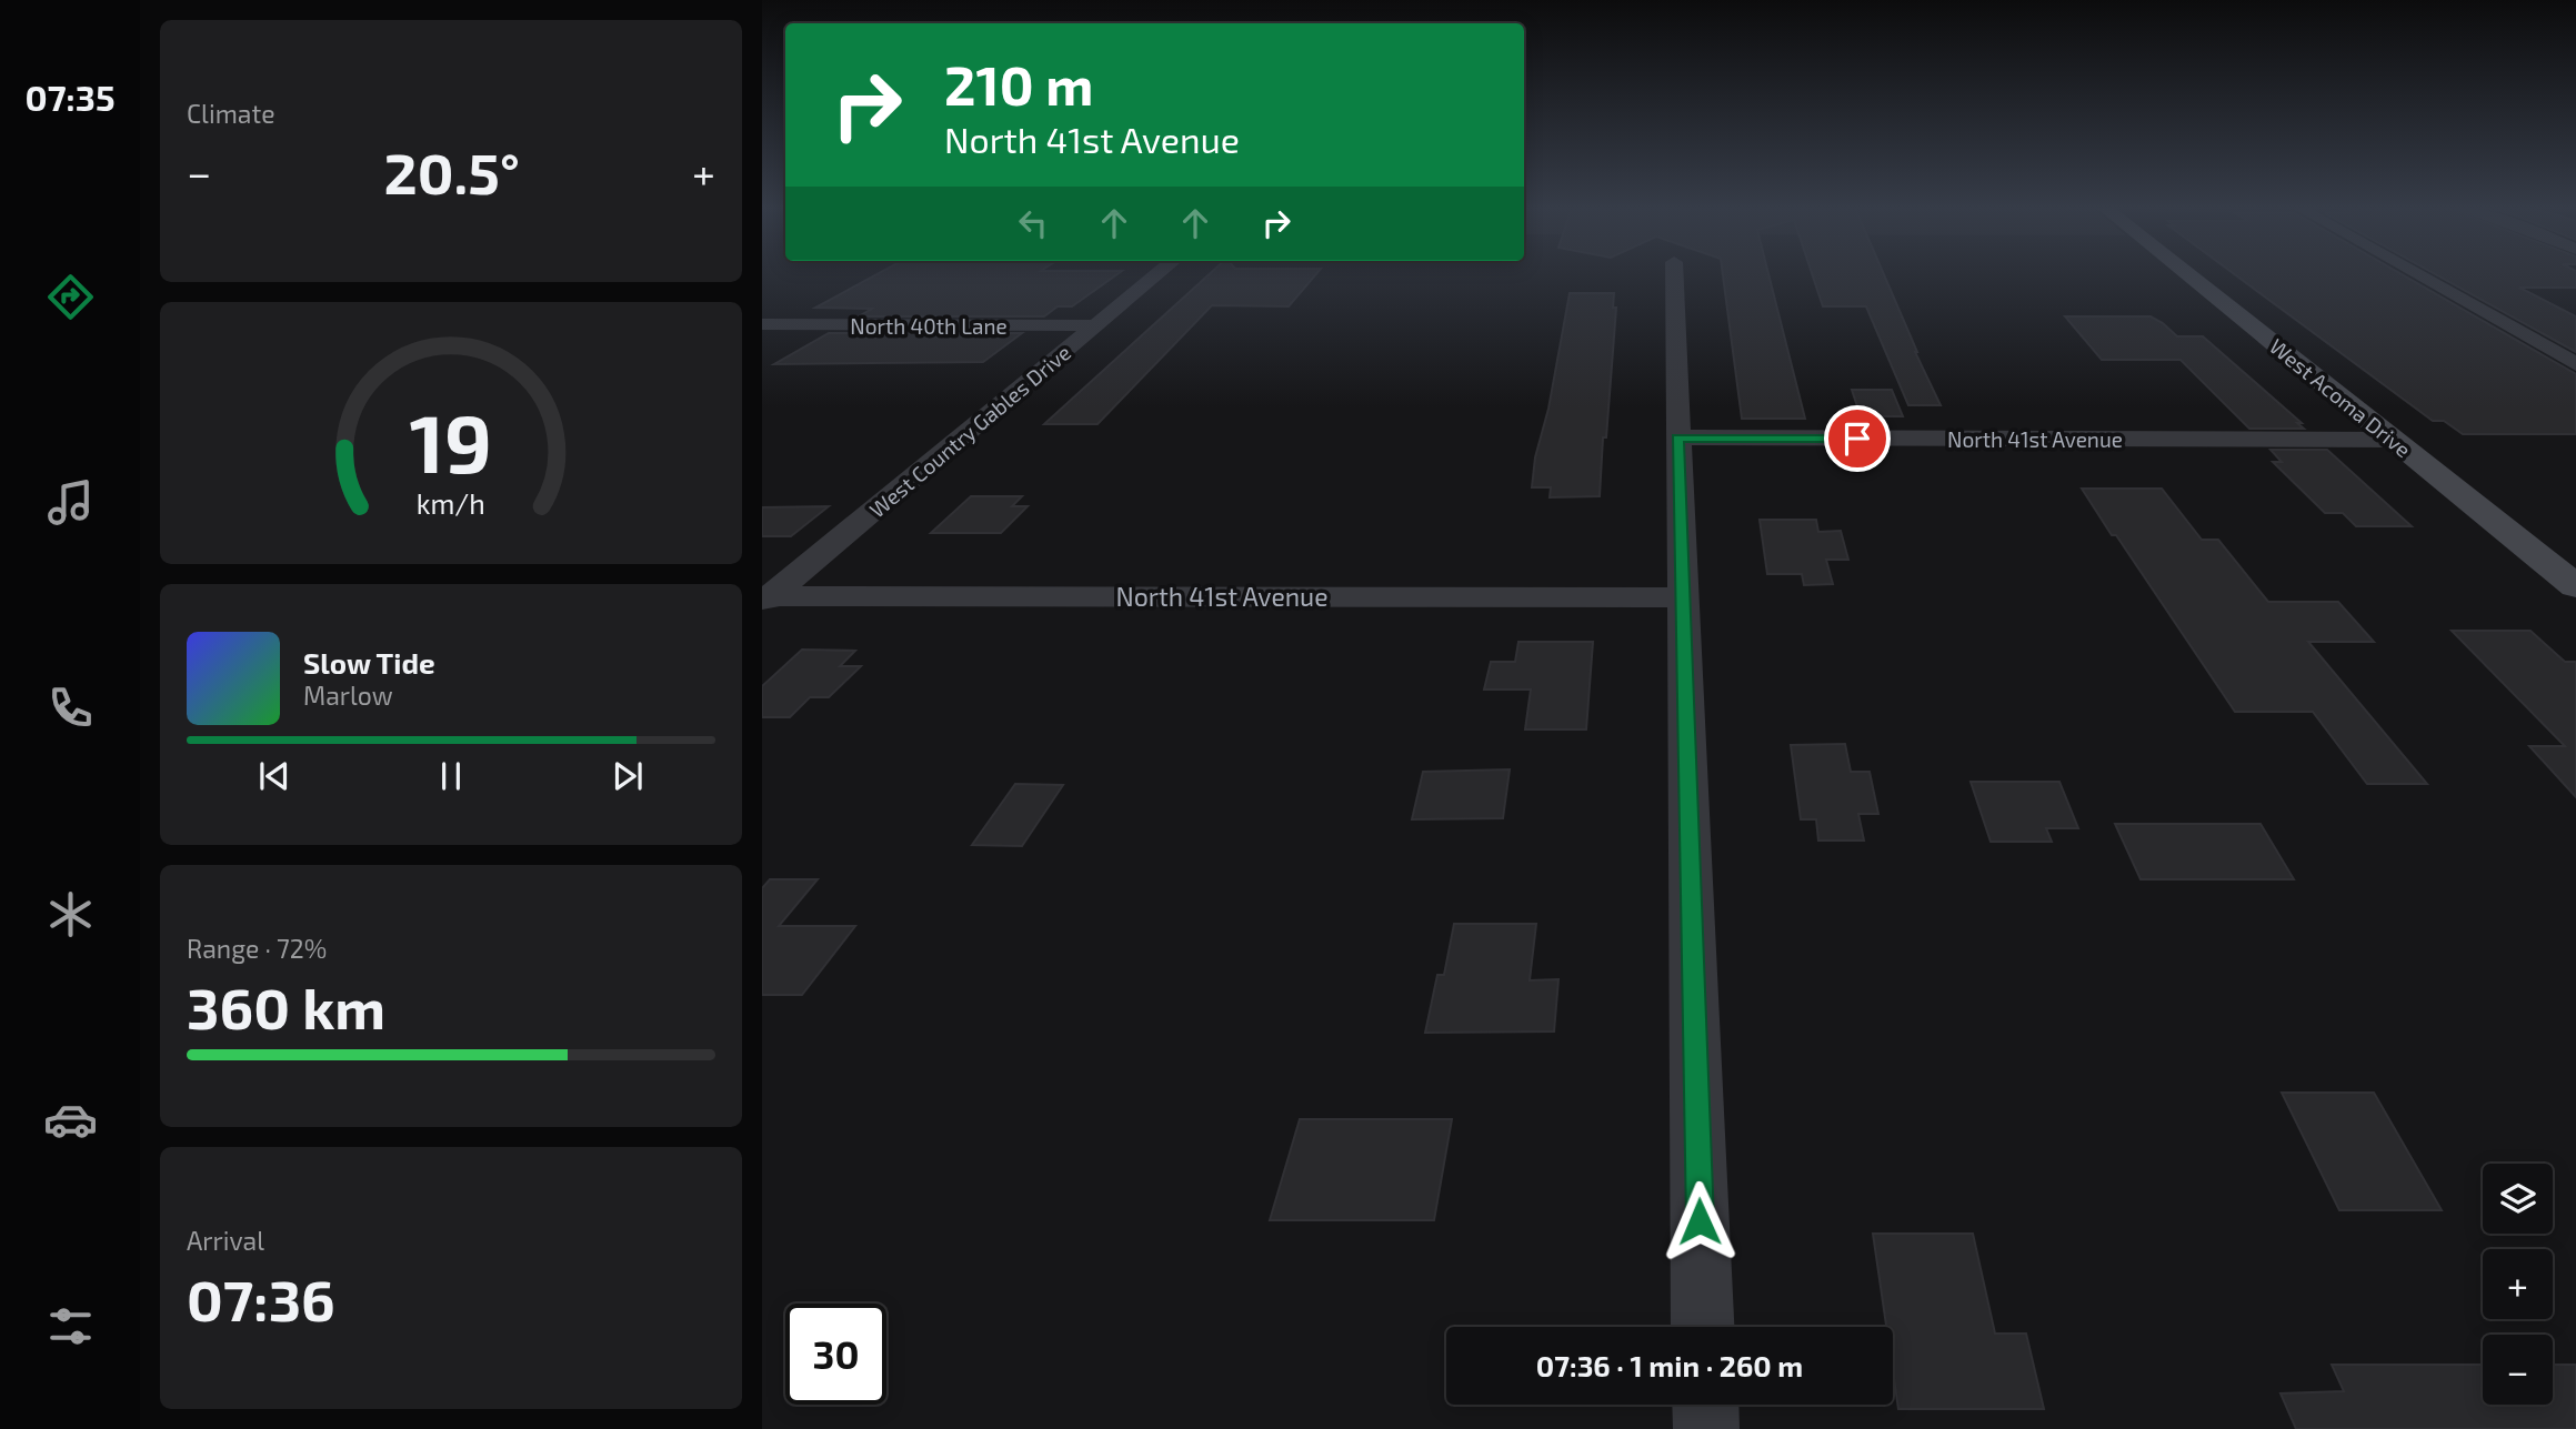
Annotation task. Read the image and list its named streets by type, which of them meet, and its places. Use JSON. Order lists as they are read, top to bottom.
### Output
{
  "streets": {
    "street": [
      "North 40th Lane",
      "West Acoma Drive",
      "West Country Gables Drive",
      "North 41st Avenue"
    ]
  },
  "crossings": [
    ["North 40th Lane", "West Country Gables Drive"],
    ["West Acoma Drive", "North 41st Avenue"],
    ["West Country Gables Drive", "North 41st Avenue"]
  ],
  "page": {
    "tabs": "07:35",
    "tile": [
      "Climate",
      ["Range · 72%", "360 km"],
      ["Arrival", "07:36"]
    ],
    "turn": ["210 m", "North 41st Avenue"],
    "heat": ["−", "20.5°", "+"],
    "song": ["Slow Tide", "Marlow"],
    "map_buttons": ["+", "−"],
    "limit": "30",
    "trip": "07:36 · 1 min · 260 m",
    "gauge": ["19", "km/h"]
  }
}
